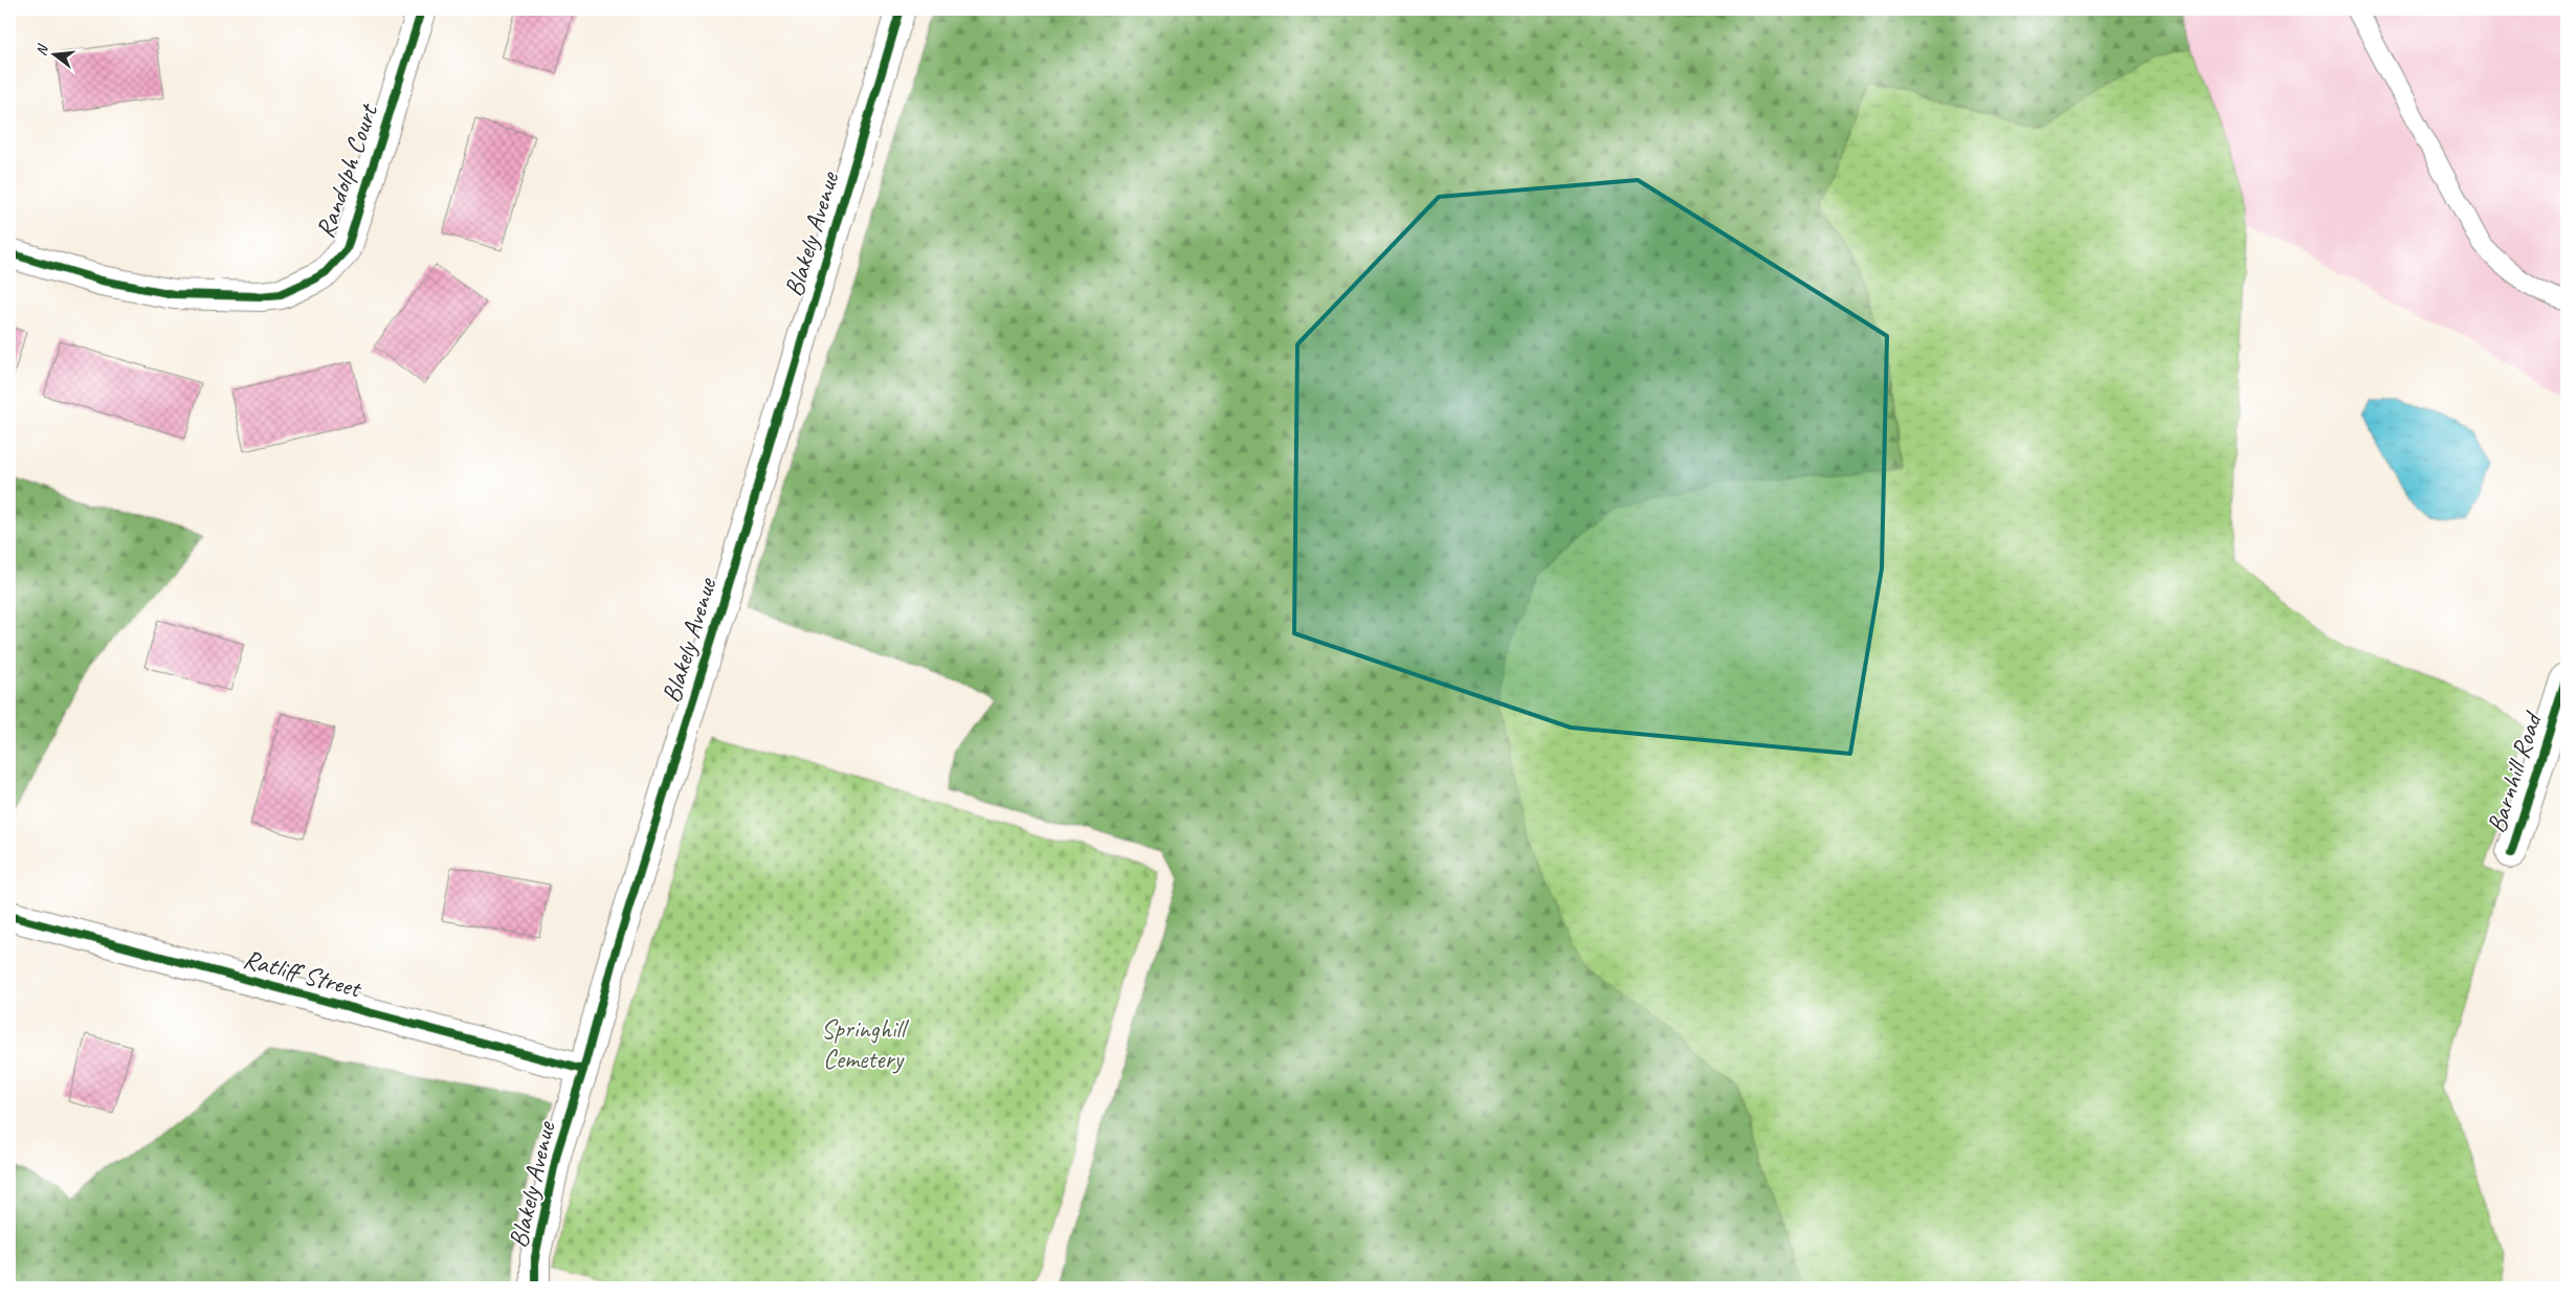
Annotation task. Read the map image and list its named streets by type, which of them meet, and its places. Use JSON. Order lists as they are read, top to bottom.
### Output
{
  "streets": {
    "street": [
      "Randolph Court",
      "Blakely Avenue",
      "Barnhill Road",
      "Ratliff Street"
    ]
  },
  "crossings": [
    ["Blakely Avenue", "Ratliff Street"]
  ],
  "parks": ["Springhill Cemetery"],
  "north": "left"
}
